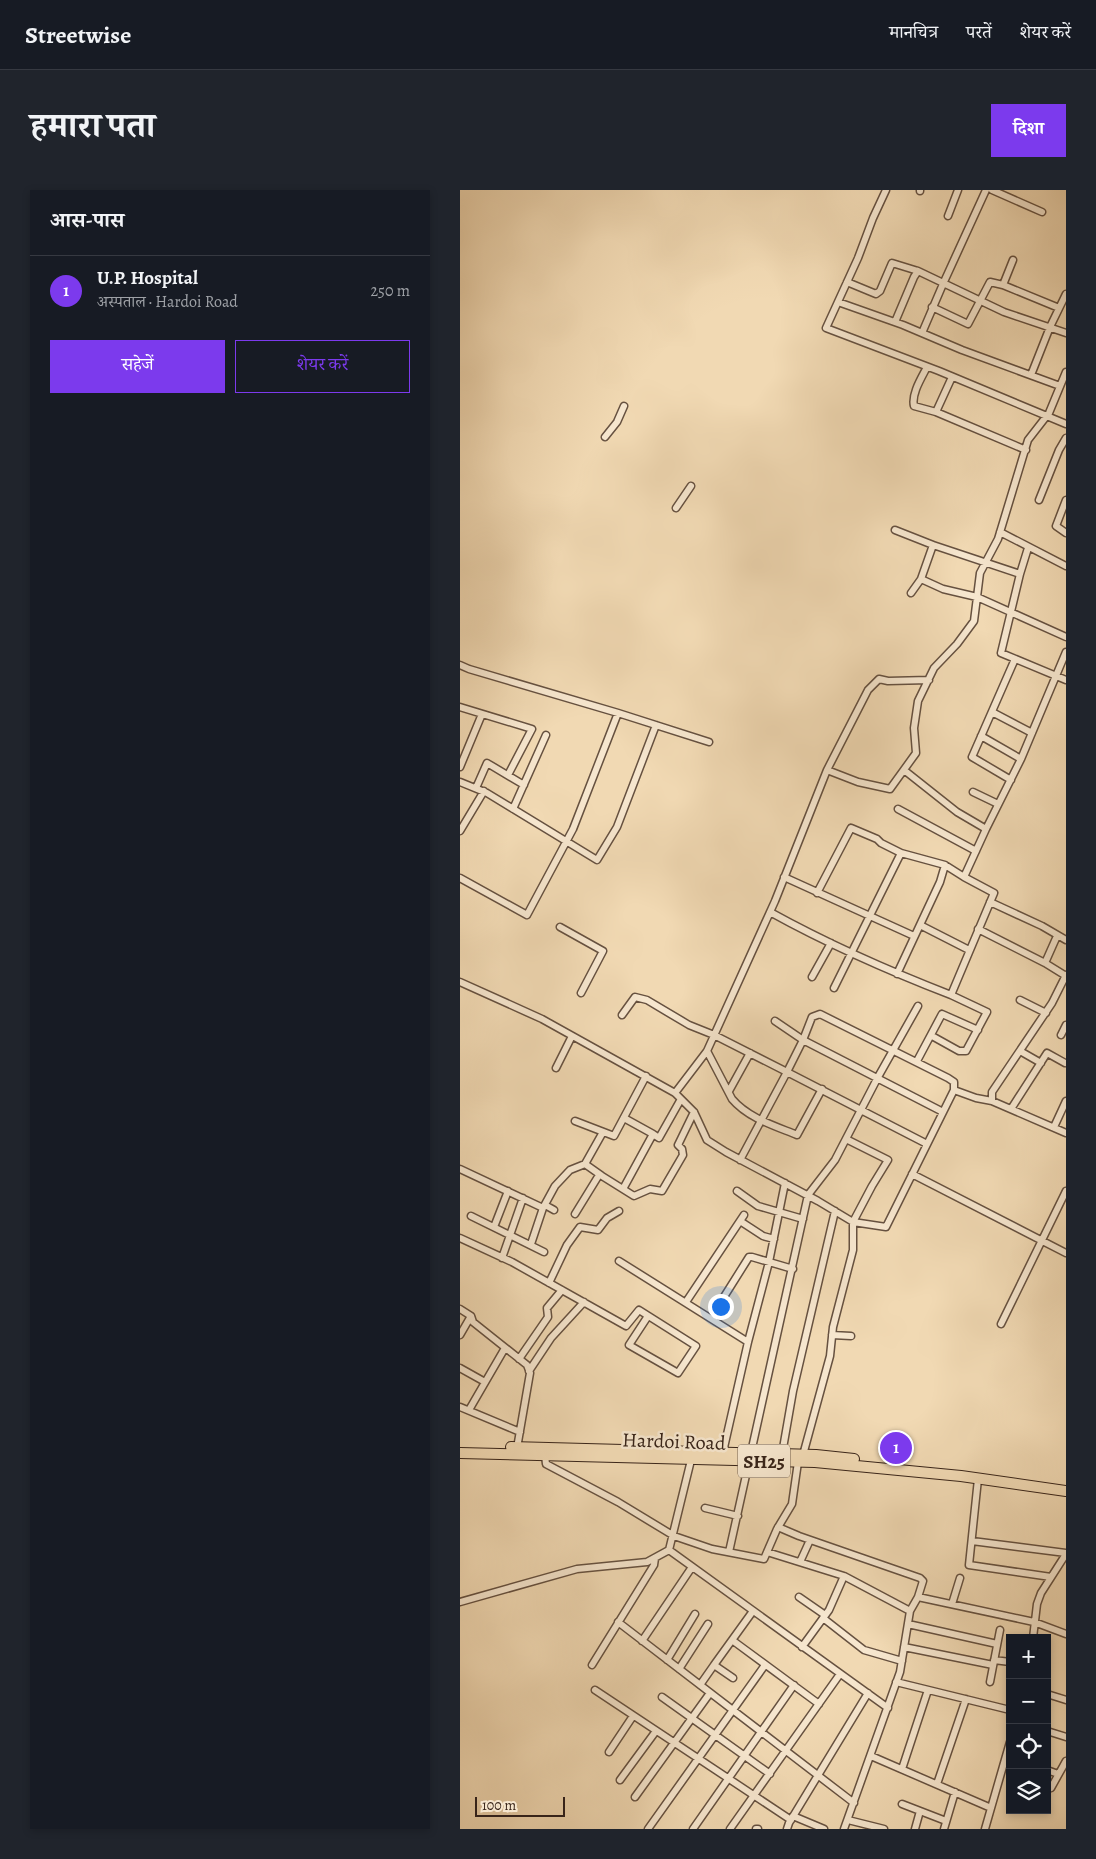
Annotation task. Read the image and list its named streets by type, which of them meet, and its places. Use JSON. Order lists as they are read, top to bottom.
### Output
{
  "streets": {
    "main road": ["Hardoi Road", "SH25"]
  },
  "scale_bar": "100 m",
  "page": {
    "header": "Streetwise",
    "nav": ["मानचित्र", "परतें", "शेयर करें"],
    "title": "हमारा पता",
    "buttons": [
      "दिशा",
      ["सहेजें", "शेयर करें"]
    ],
    "heading": "आस-पास",
    "list": [
      {
        "mark": "1",
        "name": "U.P. Hospital",
        "note": "अस्पताल · Hardoi Road",
        "value": "250 m"
      }
    ],
    "pins": "1",
    "map_buttons": ["+", "−"],
    "scale": "100 m"
  }
}
